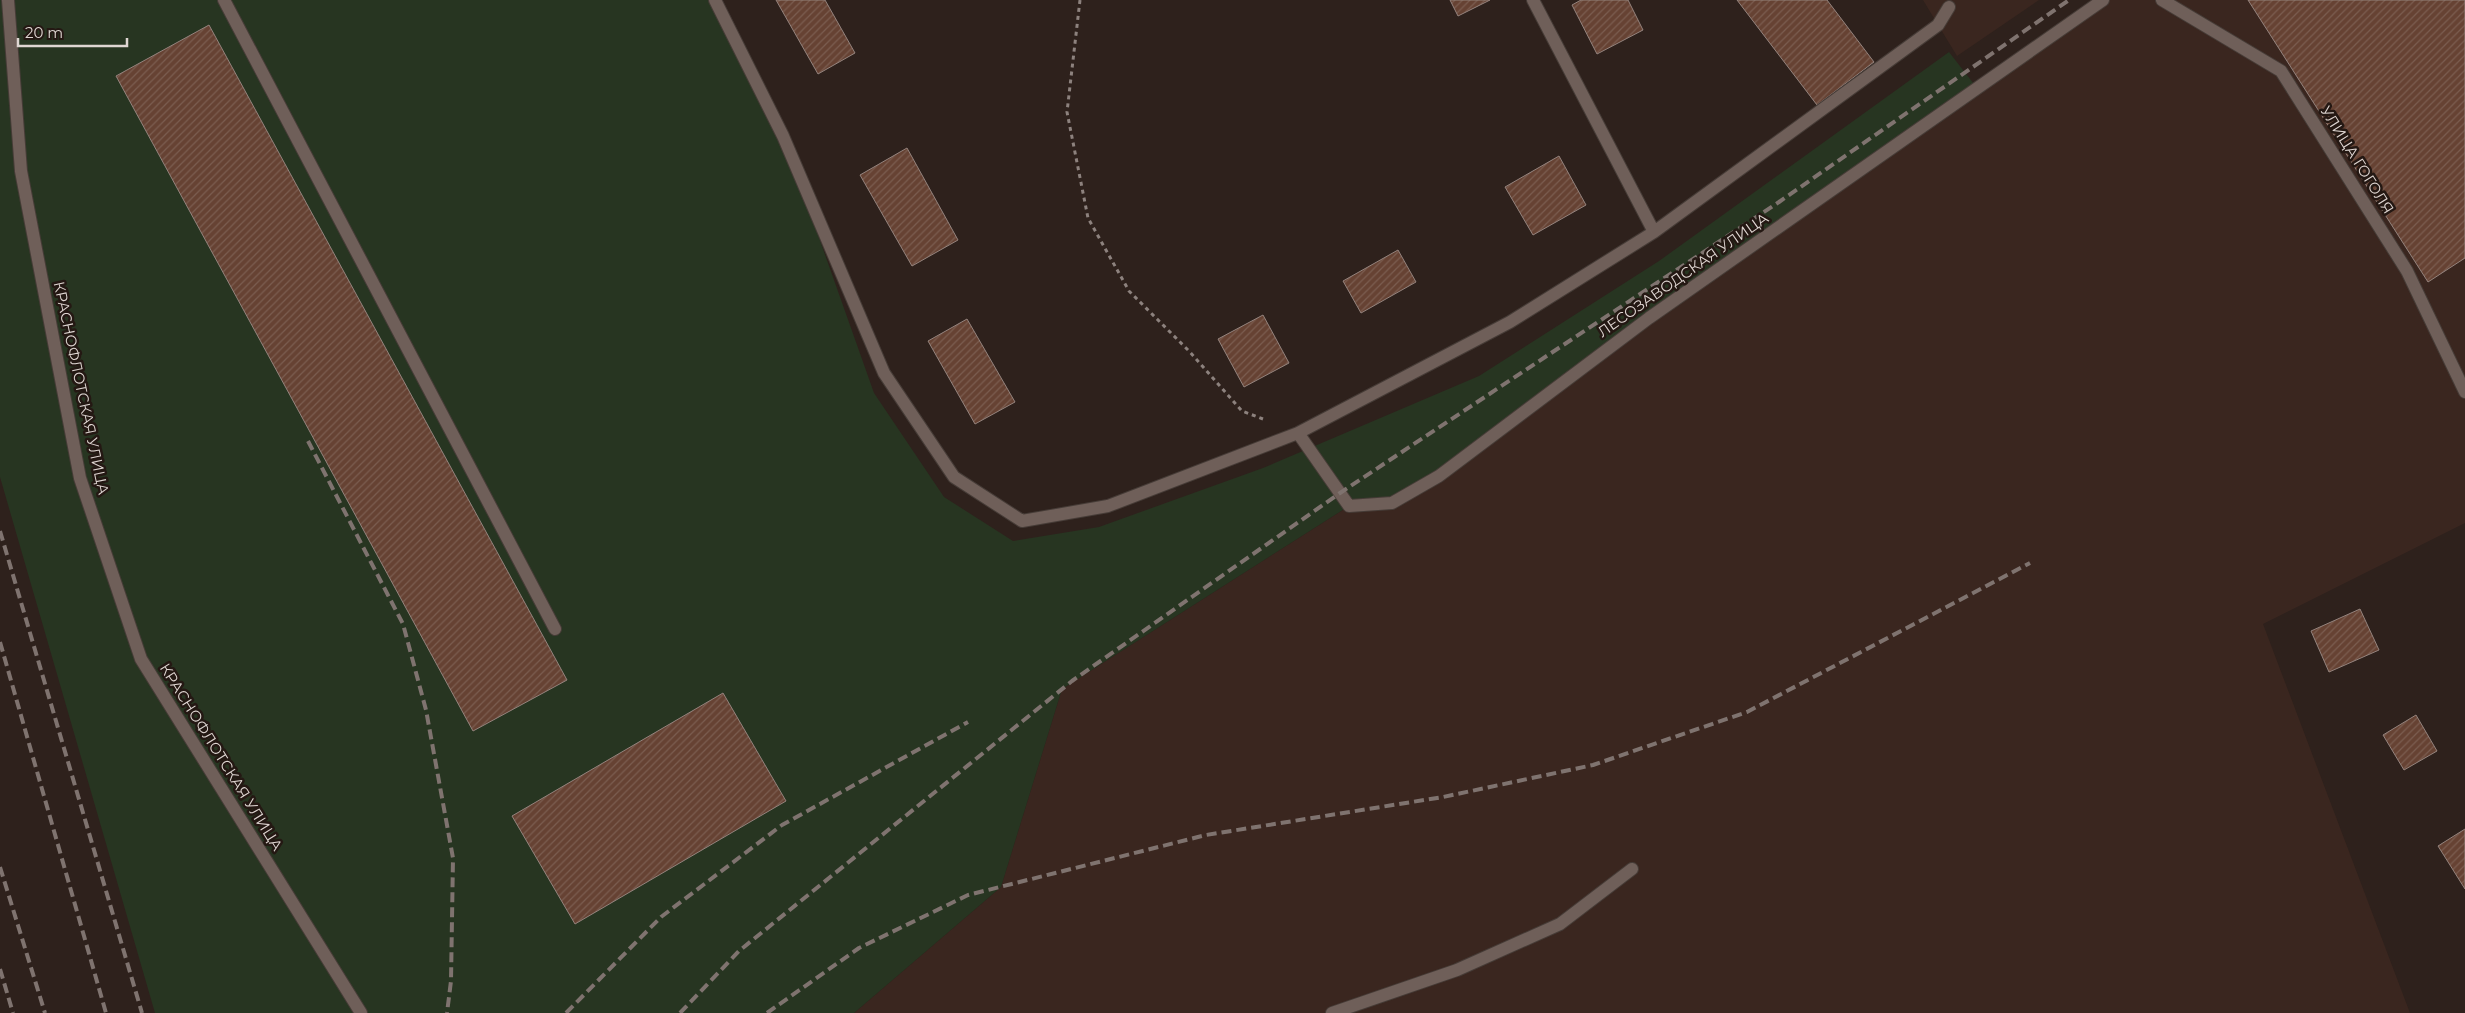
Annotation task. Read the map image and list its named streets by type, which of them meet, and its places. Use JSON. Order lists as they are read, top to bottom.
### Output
{
  "streets": {
    "street": ["УЛИЦА ГОГОЛЯ", "ЛЕСОЗАВОДСКАЯ УЛИЦА", "КРАСНОФЛОТСКАЯ УЛИЦА"]
  },
  "scale_bar": "20 m"
}
